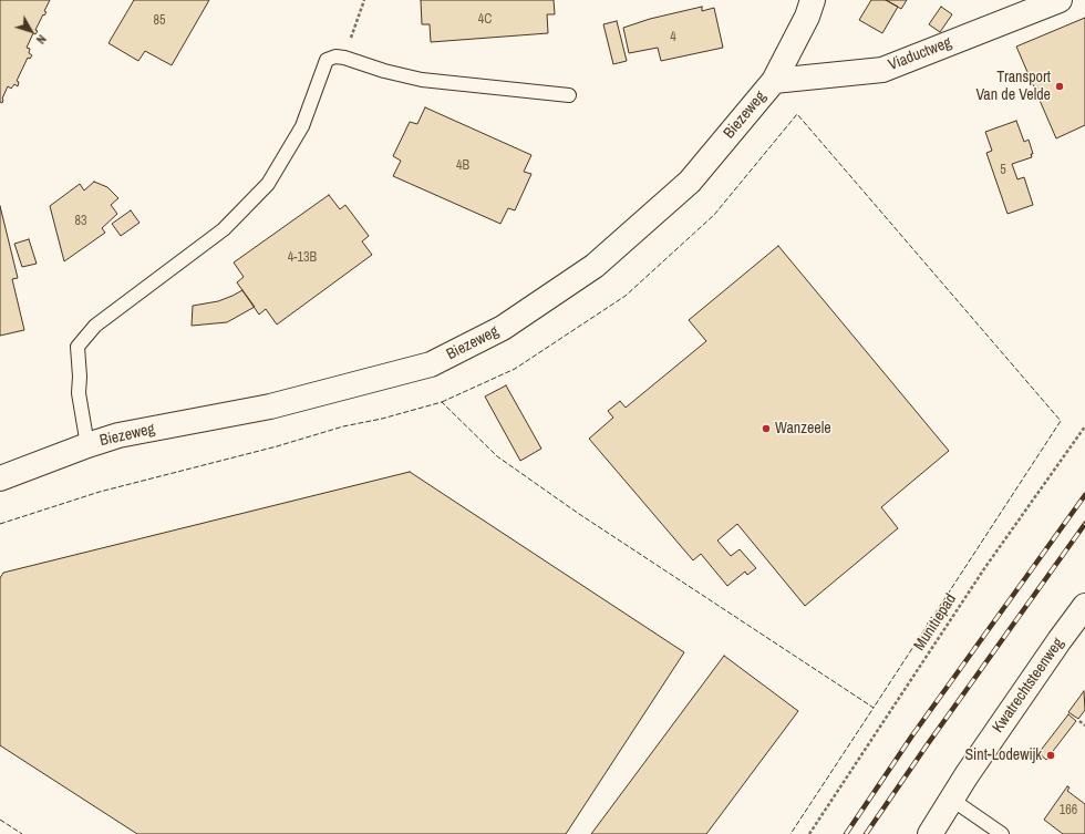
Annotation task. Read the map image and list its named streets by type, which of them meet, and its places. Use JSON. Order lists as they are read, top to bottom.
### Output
{
  "streets": {
    "street": ["Viaductweg", "Biezeweg", "Kwatrechtsteenweg"],
    "path": ["Munitiepad"]
  },
  "crossings": [
    ["Viaductweg", "Biezeweg"]
  ],
  "places": ["Transport Van de Velde", "Wanzeele", "Sint-Lodewijk"],
  "house_numbers": [
    "4C",
    "85",
    "4",
    "4B",
    "5",
    "83",
    "4-13B",
    "166"
  ],
  "north": "bottom right"
}
